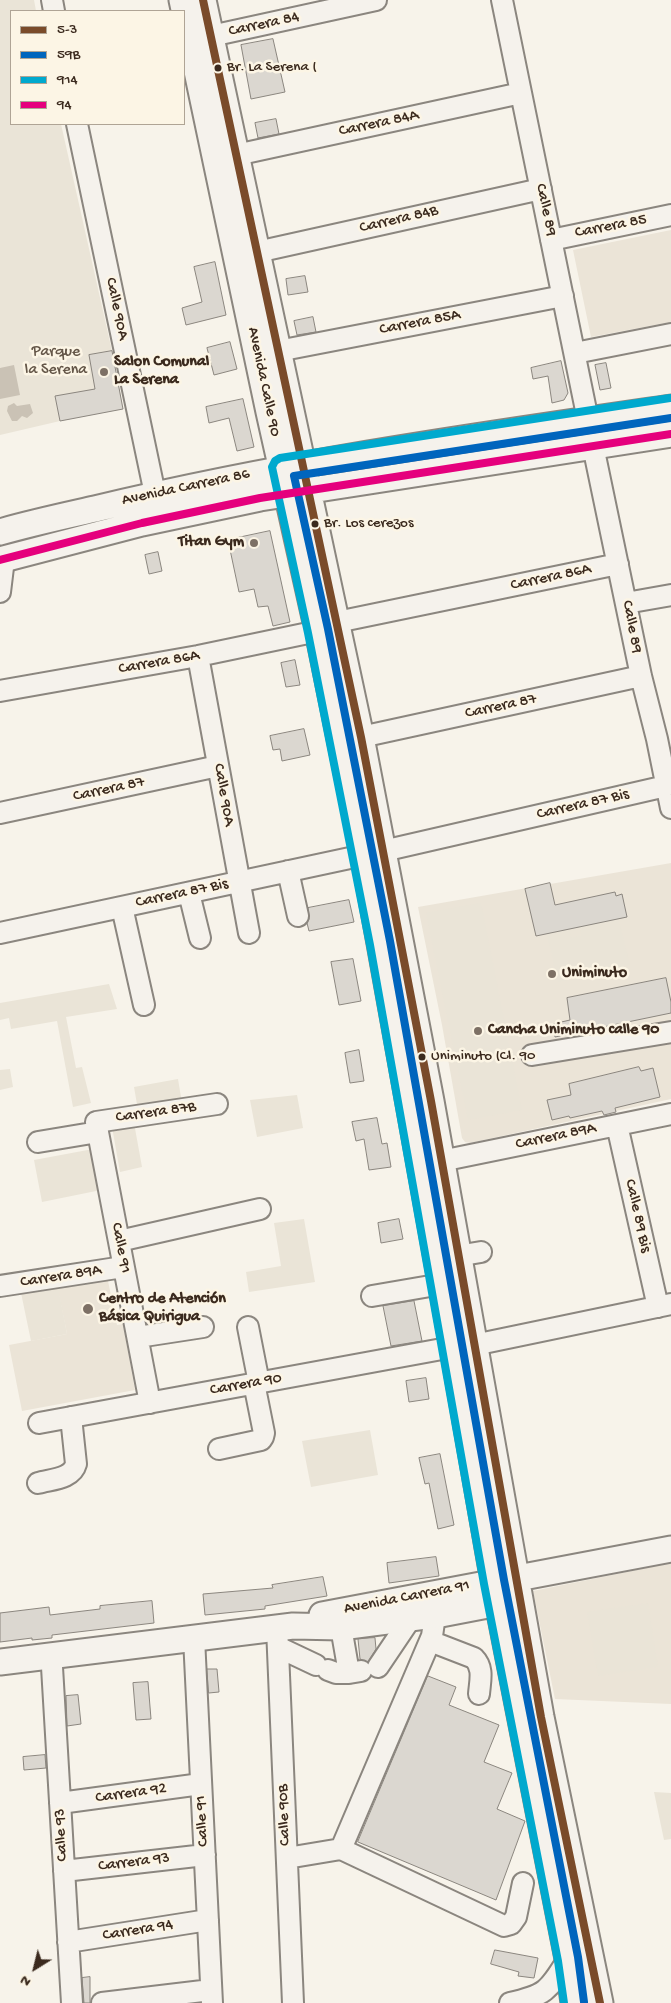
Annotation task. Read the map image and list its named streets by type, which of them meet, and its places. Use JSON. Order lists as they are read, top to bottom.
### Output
{
  "streets": {
    "main road": ["Avenida Calle 90", "Avenida Carrera 86", "Avenida Carrera 91"],
    "street": [
      "Carrera 84",
      "Carrera 84A",
      "Calle 89",
      "Carrera 84B",
      "Carrera 85",
      "Calle 90A",
      "Carrera 85A",
      "Carrera 86A",
      "Carrera 87",
      "Carrera 87 Bis",
      "Carrera 87B",
      "Carrera 89A",
      "Calle 89 Bis",
      "Calle 91",
      "Carrera 90",
      "Carrera 92",
      "Calle 90B",
      "Calle 93",
      "Carrera 93",
      "Carrera 94"
    ]
  },
  "crossings": [
    ["Carrera 84", "Avenida Calle 90"],
    ["Carrera 84A", "Calle 89"],
    ["Carrera 84A", "Avenida Calle 90"],
    ["Calle 89", "Carrera 84B"],
    ["Calle 89", "Carrera 85"],
    ["Calle 89", "Carrera 85A"],
    ["Calle 89", "Avenida Carrera 86"],
    ["Calle 89", "Carrera 86A"],
    ["Calle 89", "Carrera 87"],
    ["Calle 89", "Carrera 87 Bis"],
    ["Carrera 84B", "Avenida Calle 90"],
    ["Calle 90A", "Avenida Carrera 86"],
    ["Calle 90A", "Carrera 86A"],
    ["Calle 90A", "Carrera 87"],
    ["Calle 90A", "Carrera 87 Bis"],
    ["Carrera 85A", "Avenida Calle 90"],
    ["Avenida Calle 90", "Avenida Carrera 86"],
    ["Avenida Calle 90", "Carrera 86A"],
    ["Avenida Calle 90", "Carrera 87"],
    ["Avenida Calle 90", "Carrera 87 Bis"],
    ["Avenida Calle 90", "Carrera 89A"],
    ["Avenida Calle 90", "Carrera 90"],
    ["Avenida Calle 90", "Avenida Carrera 91"],
    ["Carrera 87B", "Calle 91"],
    ["Carrera 89A", "Calle 89 Bis"],
    ["Carrera 89A", "Calle 91"],
    ["Calle 89 Bis", "Carrera 90"],
    ["Calle 91", "Carrera 90"],
    ["Calle 91", "Avenida Carrera 91"],
    ["Calle 91", "Carrera 92"],
    ["Calle 91", "Carrera 93"],
    ["Calle 91", "Carrera 94"],
    ["Avenida Carrera 91", "Calle 90B"],
    ["Carrera 92", "Calle 93"],
    ["Calle 93", "Carrera 93"],
    ["Calle 93", "Carrera 94"]
  ],
  "parks": ["Parque la Serena"],
  "places": [
    "Br. La Serena (",
    "Salon Comunal La Serena",
    "Br. Los cerezos",
    "Titan Gym",
    "Uniminuto",
    "Cancha Uniminuto calle 90",
    "Uniminuto (Cl. 90",
    "Centro de Atención Básica Quirigua"
  ],
  "lines": [
    "transit line 5-3",
    "transit line 914",
    "transit line 59B",
    "transit line 94"
  ],
  "legend": [
    "5-3",
    "59B",
    "914",
    "94"
  ],
  "north": "bottom left"
}
